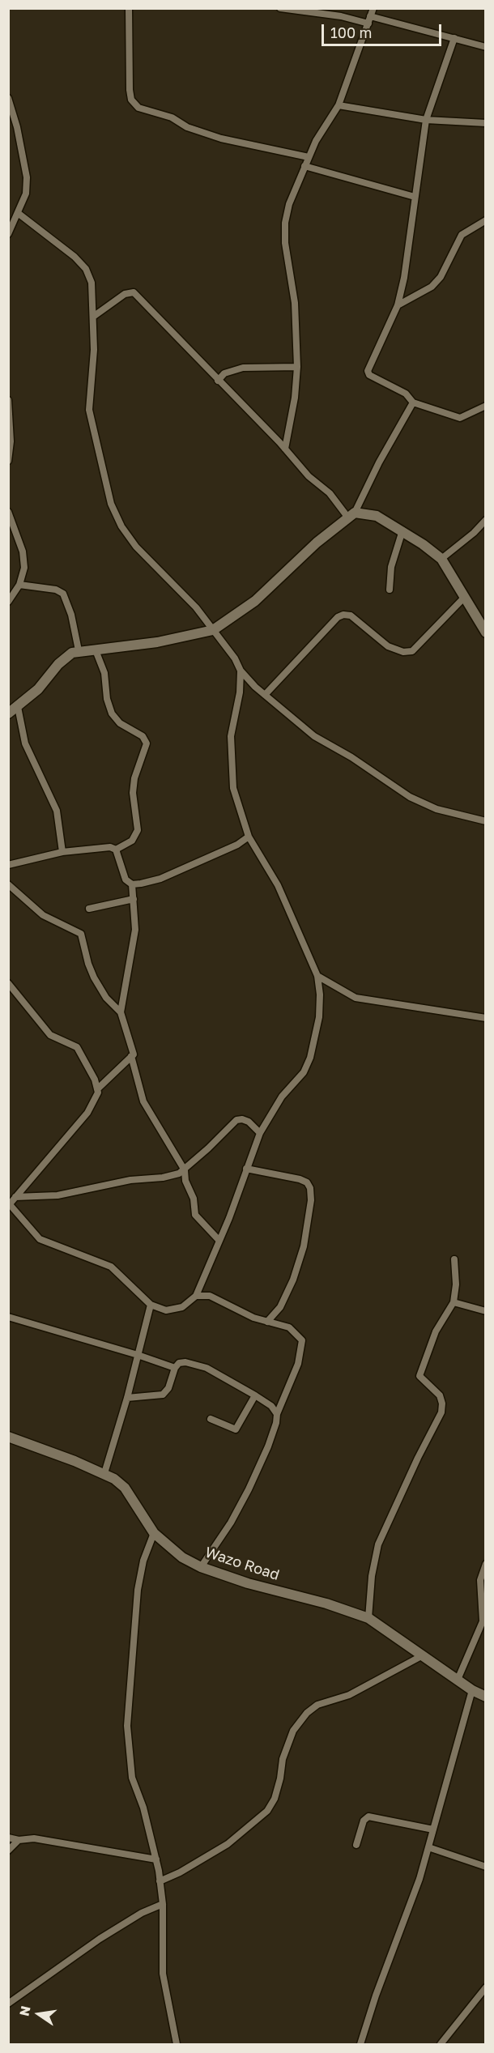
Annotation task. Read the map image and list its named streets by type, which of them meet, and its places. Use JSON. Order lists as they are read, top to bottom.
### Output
{
  "streets": {
    "street": ["Wazo Road"]
  },
  "scale_bar": "100 m",
  "north": "left"
}
